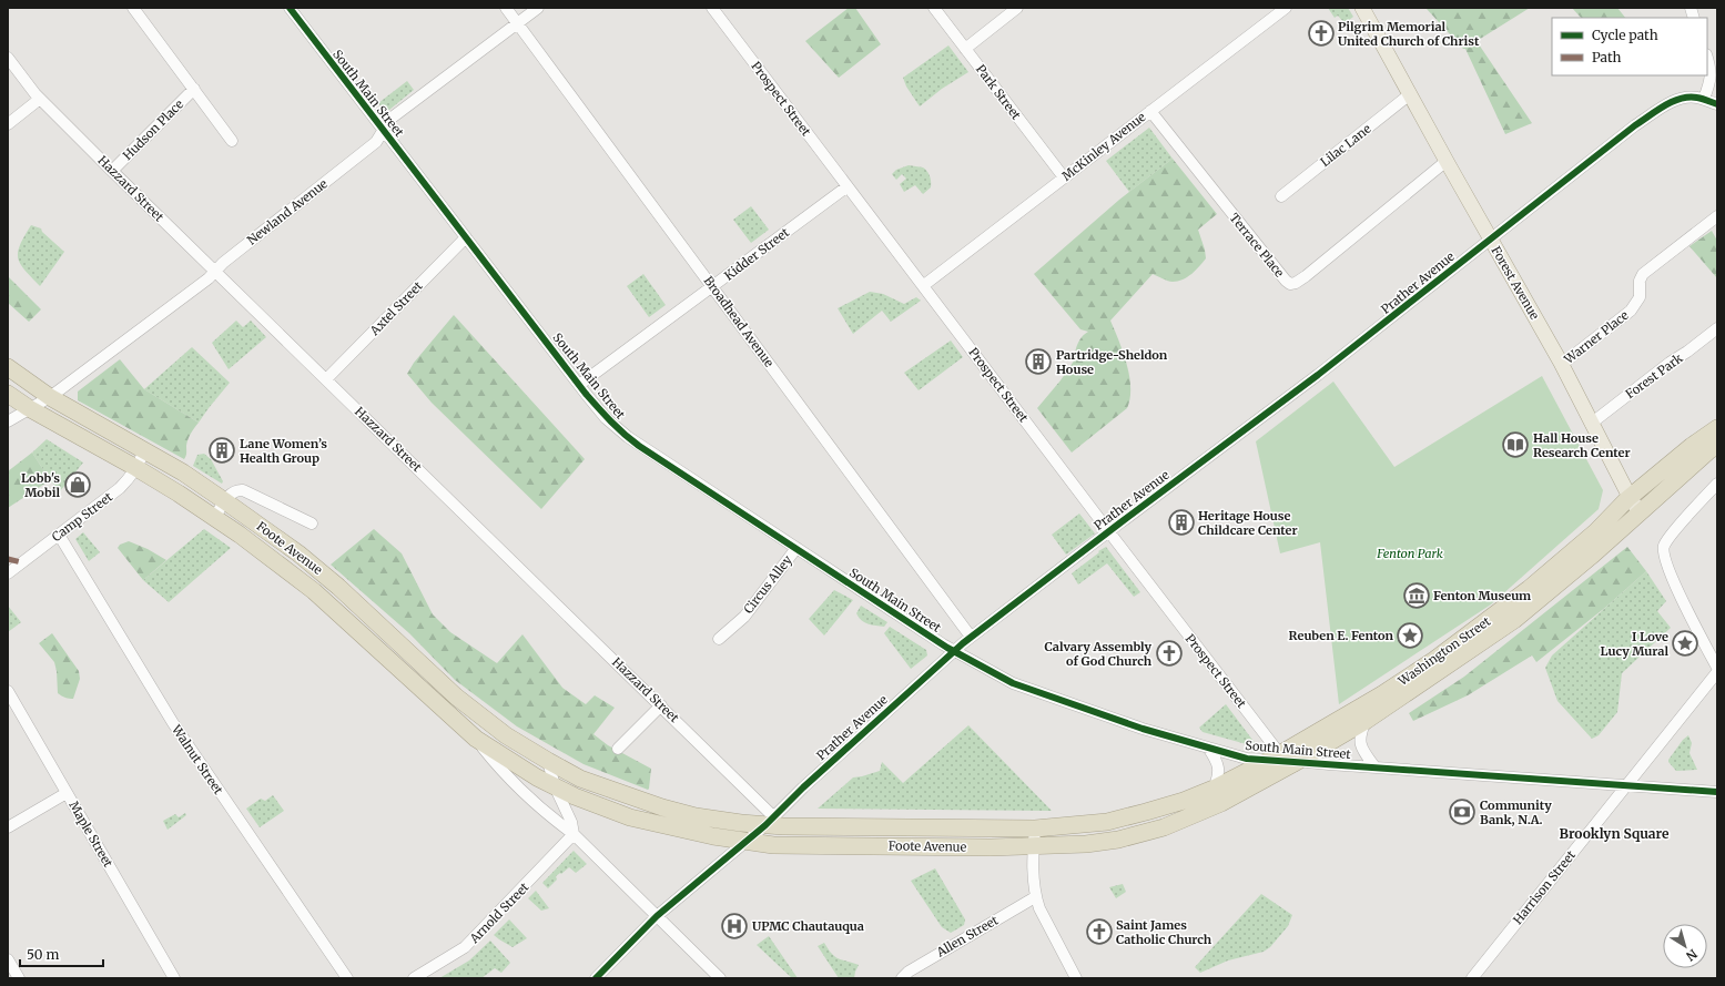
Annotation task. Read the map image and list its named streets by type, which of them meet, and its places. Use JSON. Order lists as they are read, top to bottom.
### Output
{
  "streets": {
    "highway": ["Foote Avenue", "Washington Street"],
    "main road": ["Forest Avenue"],
    "street": [
      "Park Street",
      "South Main Street",
      "Prospect Street",
      "Hudson Place",
      "Lilac Lane",
      "McKinley Avenue",
      "Hazzard Street",
      "Newland Avenue",
      "Terrace Place",
      "Kidder Street",
      "Prather Avenue",
      "Axtel Street",
      "Broadhead Avenue",
      "Warner Place",
      "Forest Park",
      "Camp Street",
      "Circus Alley",
      "Walnut Street",
      "Maple Street",
      "Harrison Street",
      "Arnold Street",
      "Allen Street"
    ]
  },
  "crossings": [
    ["Park Street", "McKinley Avenue"],
    ["South Main Street", "Prospect Street"],
    ["South Main Street", "Newland Avenue"],
    ["South Main Street", "Kidder Street"],
    ["South Main Street", "Prather Avenue"],
    ["South Main Street", "Axtel Street"],
    ["South Main Street", "Foote Avenue"],
    ["South Main Street", "Circus Alley"],
    ["South Main Street", "Washington Street"],
    ["South Main Street", "Harrison Street"],
    ["Prospect Street", "McKinley Avenue"],
    ["Prospect Street", "Kidder Street"],
    ["Prospect Street", "Prather Avenue"],
    ["Prospect Street", "Foote Avenue"],
    ["Prospect Street", "Washington Street"],
    ["Hudson Place", "Hazzard Street"],
    ["Lilac Lane", "Forest Avenue"],
    ["McKinley Avenue", "Terrace Place"],
    ["Hazzard Street", "Newland Avenue"],
    ["Hazzard Street", "Prather Avenue"],
    ["Hazzard Street", "Axtel Street"],
    ["Hazzard Street", "Foote Avenue"],
    ["Newland Avenue", "Broadhead Avenue"],
    ["Newland Avenue", "Foote Avenue"],
    ["Terrace Place", "Forest Avenue"],
    ["Kidder Street", "Broadhead Avenue"],
    ["Prather Avenue", "Forest Avenue"],
    ["Prather Avenue", "Broadhead Avenue"],
    ["Prather Avenue", "Foote Avenue"],
    ["Forest Avenue", "Warner Place"],
    ["Forest Avenue", "Forest Park"],
    ["Forest Avenue", "Washington Street"],
    ["Camp Street", "Foote Avenue"],
    ["Camp Street", "Walnut Street"],
    ["Foote Avenue", "Washington Street"],
    ["Foote Avenue", "Arnold Street"]
  ],
  "districts": ["Brooklyn Square"],
  "parks": ["Fenton Park"],
  "places": {
    "church": ["Pilgrim Memorial United Church of Christ", "Calvary Assembly of God Church", "Saint James Catholic Church"],
    "building": ["Partridge-Sheldon House", "Lane Women’s Health Group", "Heritage House Childcare Center"],
    "library": ["Hall House Research Center"],
    "shop": ["Lobb's Mobil"],
    "museum": ["Fenton Museum"],
    "place": ["Reuben E. Fenton", "I Love Lucy Mural"],
    "bank": ["Community Bank, N.A."],
    "hospital": ["UPMC Chautauqua"]
  },
  "legend": ["Cycle path", "Path"],
  "scale_bar": "50 m",
  "north": "bottom right"
}
